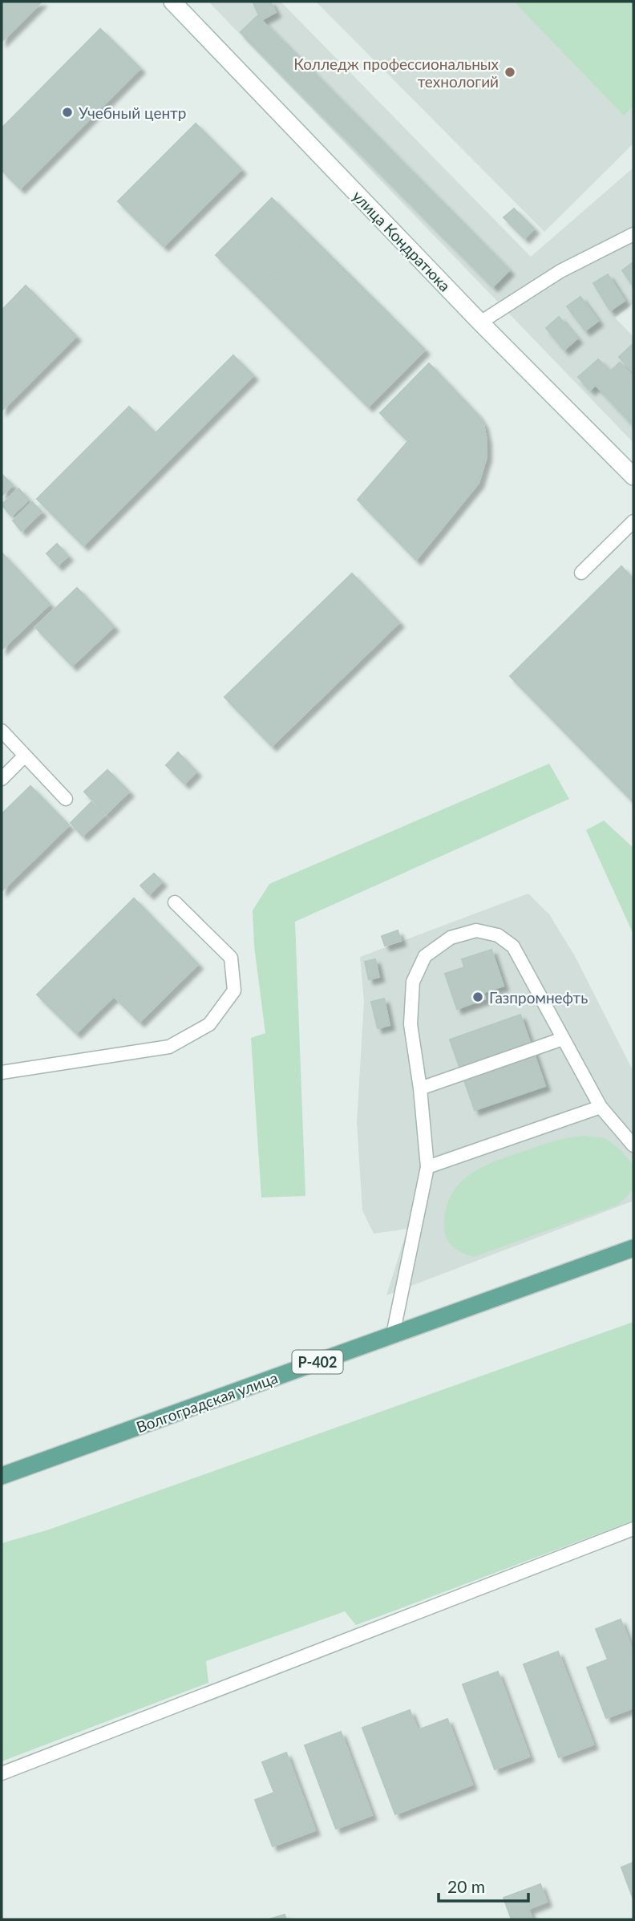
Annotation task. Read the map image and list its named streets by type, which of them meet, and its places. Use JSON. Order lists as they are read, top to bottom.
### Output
{
  "streets": {
    "main road": ["Р-402", "Волгоградская улица"],
    "street": ["улица Кондратюка"]
  },
  "places": ["Колледж профессиональных технологий", "Учебный центр", "Газпромнефть"],
  "scale_bar": "20 m"
}
